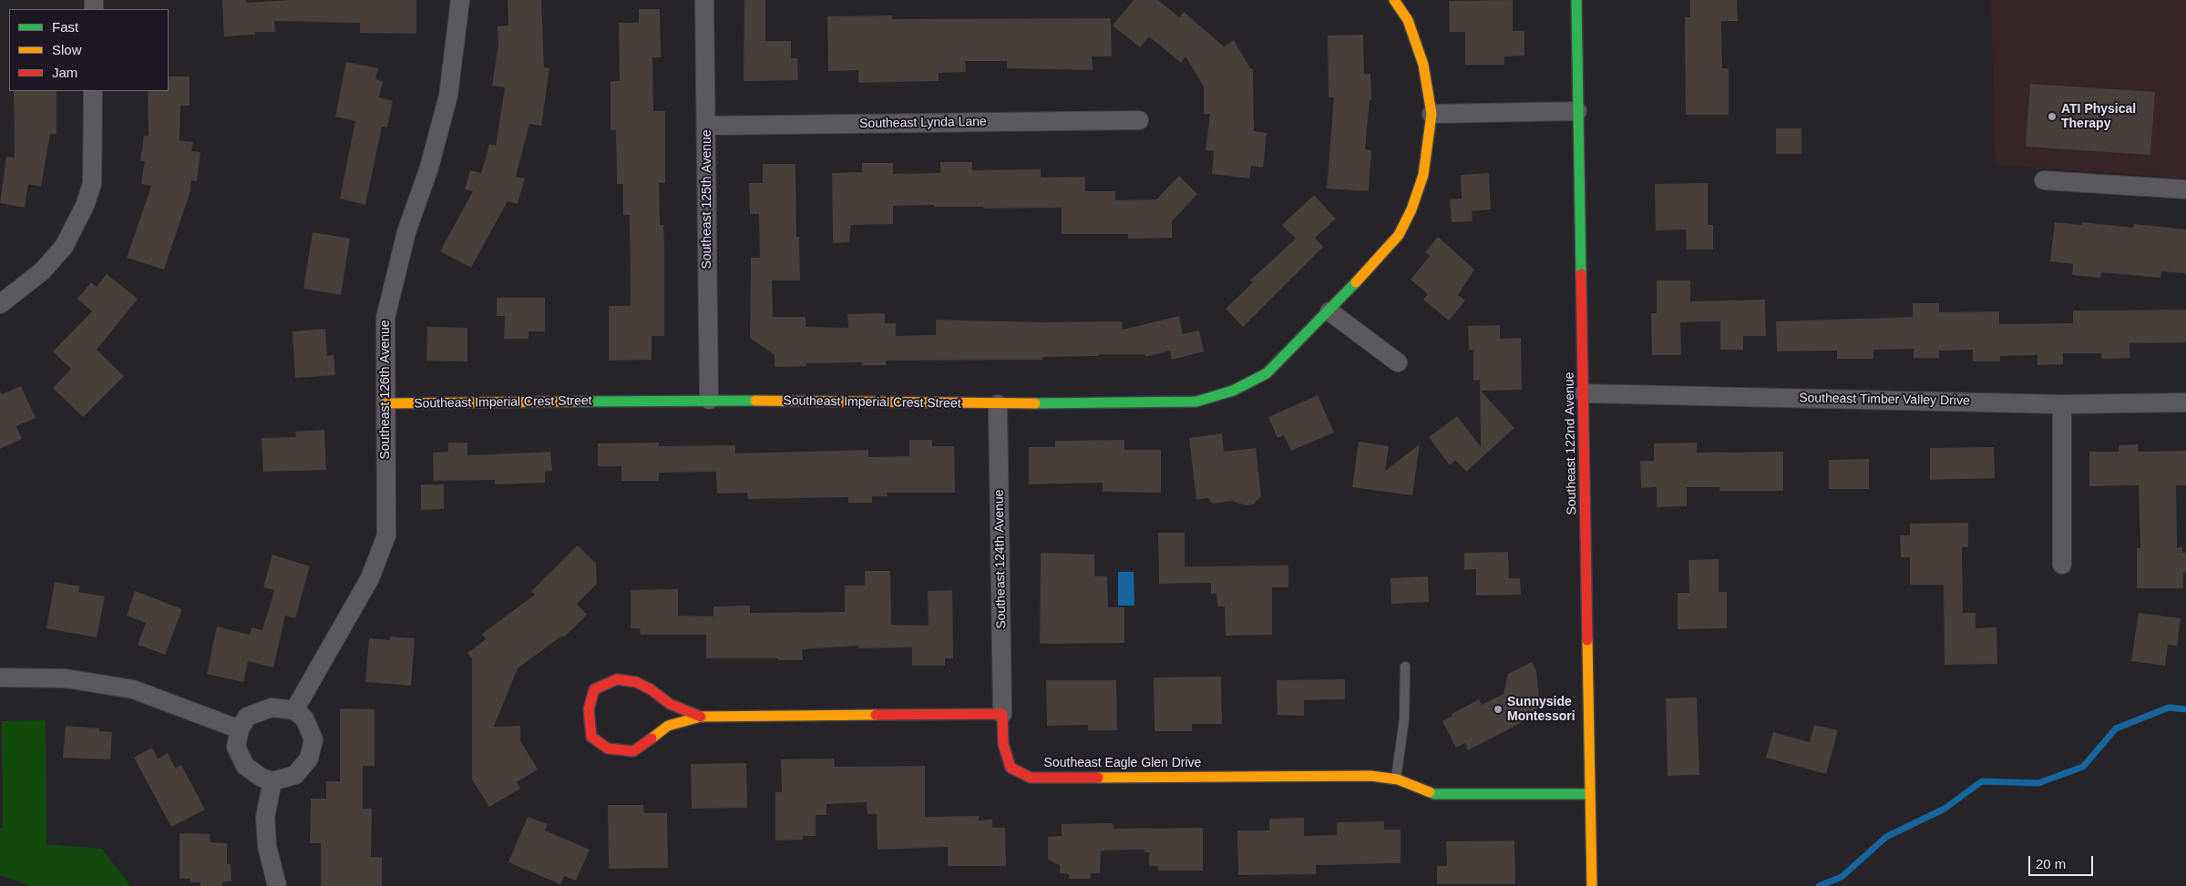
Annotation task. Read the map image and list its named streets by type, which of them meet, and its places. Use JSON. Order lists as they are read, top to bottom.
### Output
{
  "streets": {
    "street": [
      "Southeast Lynda Lane",
      "Southeast 125th Avenue",
      "Southeast 126th Avenue",
      "Southeast Timber Valley Drive",
      "Southeast Imperial Crest Street",
      "Southeast 122nd Avenue",
      "Southeast 124th Avenue",
      "Southeast Eagle Glen Drive"
    ]
  },
  "crossings": [
    ["Southeast Lynda Lane", "Southeast 125th Avenue"],
    ["Southeast 125th Avenue", "Southeast Imperial Crest Street"],
    ["Southeast 126th Avenue", "Southeast Imperial Crest Street"],
    ["Southeast Timber Valley Drive", "Southeast 122nd Avenue"],
    ["Southeast Imperial Crest Street", "Southeast 124th Avenue"],
    ["Southeast 122nd Avenue", "Southeast Eagle Glen Drive"],
    ["Southeast 124th Avenue", "Southeast Eagle Glen Drive"]
  ],
  "places": ["ATI Physical Therapy", "Sunnyside Montessori"],
  "legend": ["Fast", "Slow", "Jam"],
  "scale_bar": "20 m"
}
